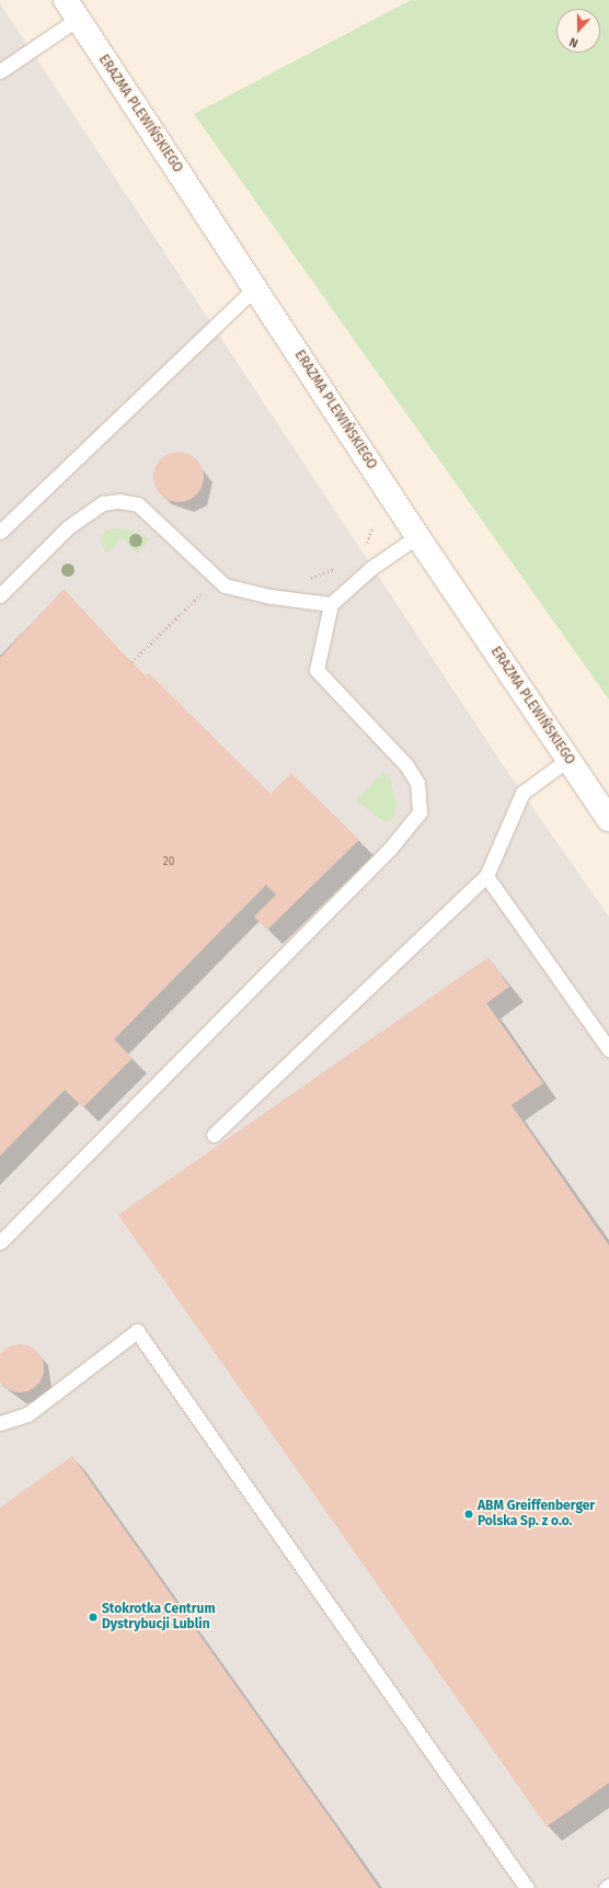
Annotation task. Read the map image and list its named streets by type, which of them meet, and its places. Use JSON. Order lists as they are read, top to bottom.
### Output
{
  "streets": {
    "street": ["ERAZMA PLEWIŃSKIEGO"]
  },
  "places": ["ABM Greiffenberger Polska Sp. z o.o.", "Stokrotka Centrum Dystrybucji Lublin"],
  "house_numbers": ["20"],
  "north": "bottom"
}
